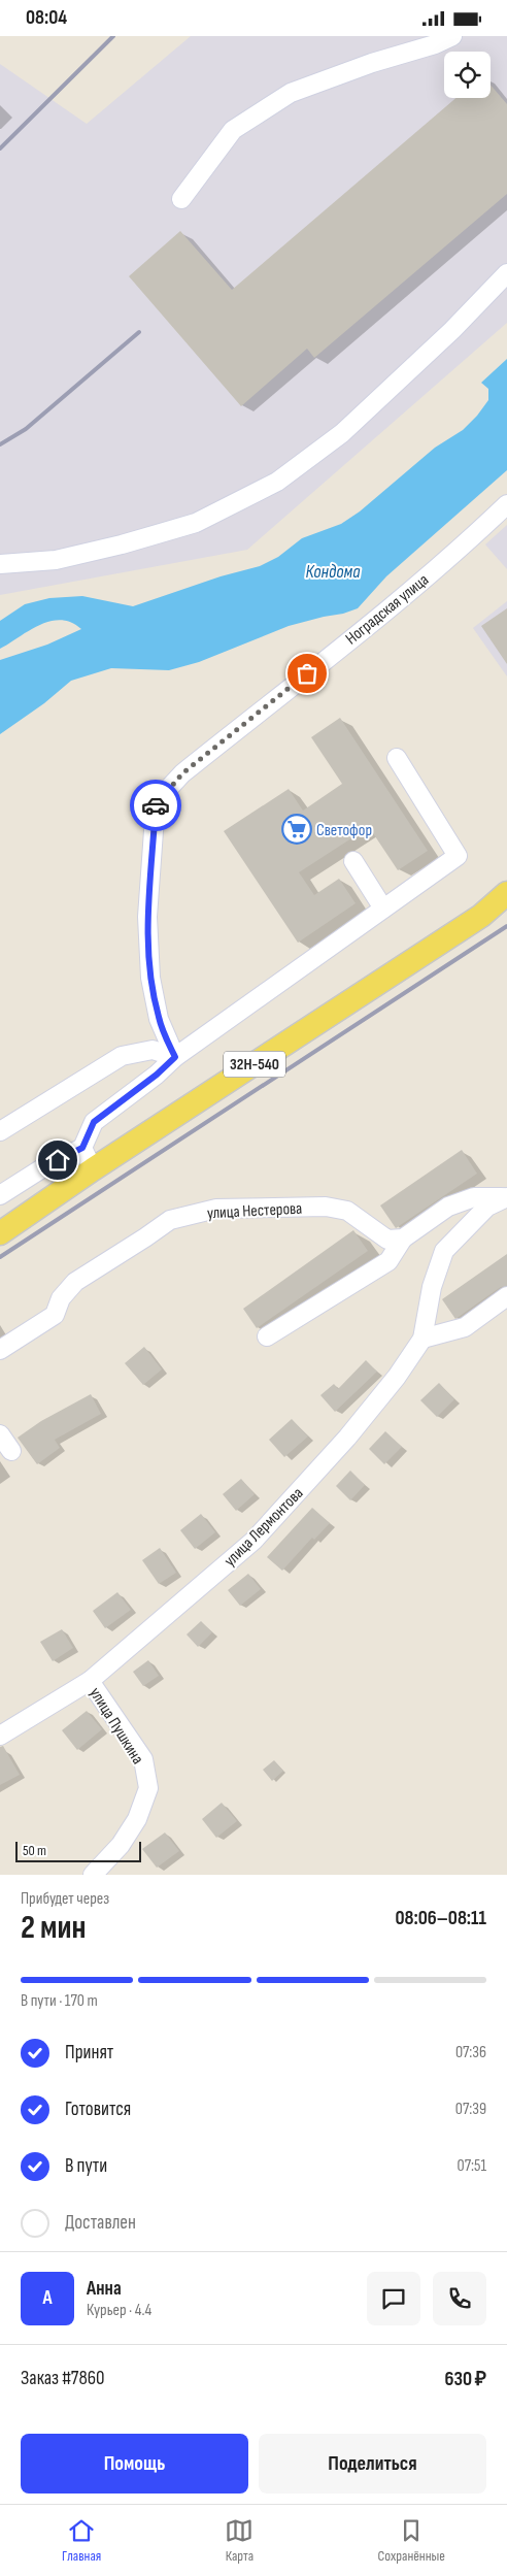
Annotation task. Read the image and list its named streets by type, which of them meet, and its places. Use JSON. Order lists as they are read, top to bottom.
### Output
{
  "streets": {
    "main road": ["32Н-540"],
    "street": [
      "Ноградская улица",
      "улица Нестерова",
      "улица Лермонтова",
      "улица Пушкина"
    ]
  },
  "crossings": [
    ["улица Лермонтова", "улица Пушкина"]
  ],
  "water": ["Кондома"],
  "places": {
    "supermarket": ["Светофор"]
  },
  "scale_bar": "50 m",
  "page": {
    "status": "08:04",
    "scale": "50 m",
    "heading": ["2 мин", "Прибудет через", "08:06–08:11"],
    "panel": [
      "Анна",
      "Курьер · 4.4",
      "Заказ #7860",
      "630 ₽"
    ],
    "bar": "В пути · 170 m",
    "list": [
      ["Принят", "07:36"],
      ["Готовится", "07:39"],
      ["В пути", "07:51"],
      "Доставлен"
    ],
    "round": "А",
    "buttons": ["Помощь", "Поделиться"],
    "tabs": ["Главная", "Карта", "Сохранённые"]
  }
}
